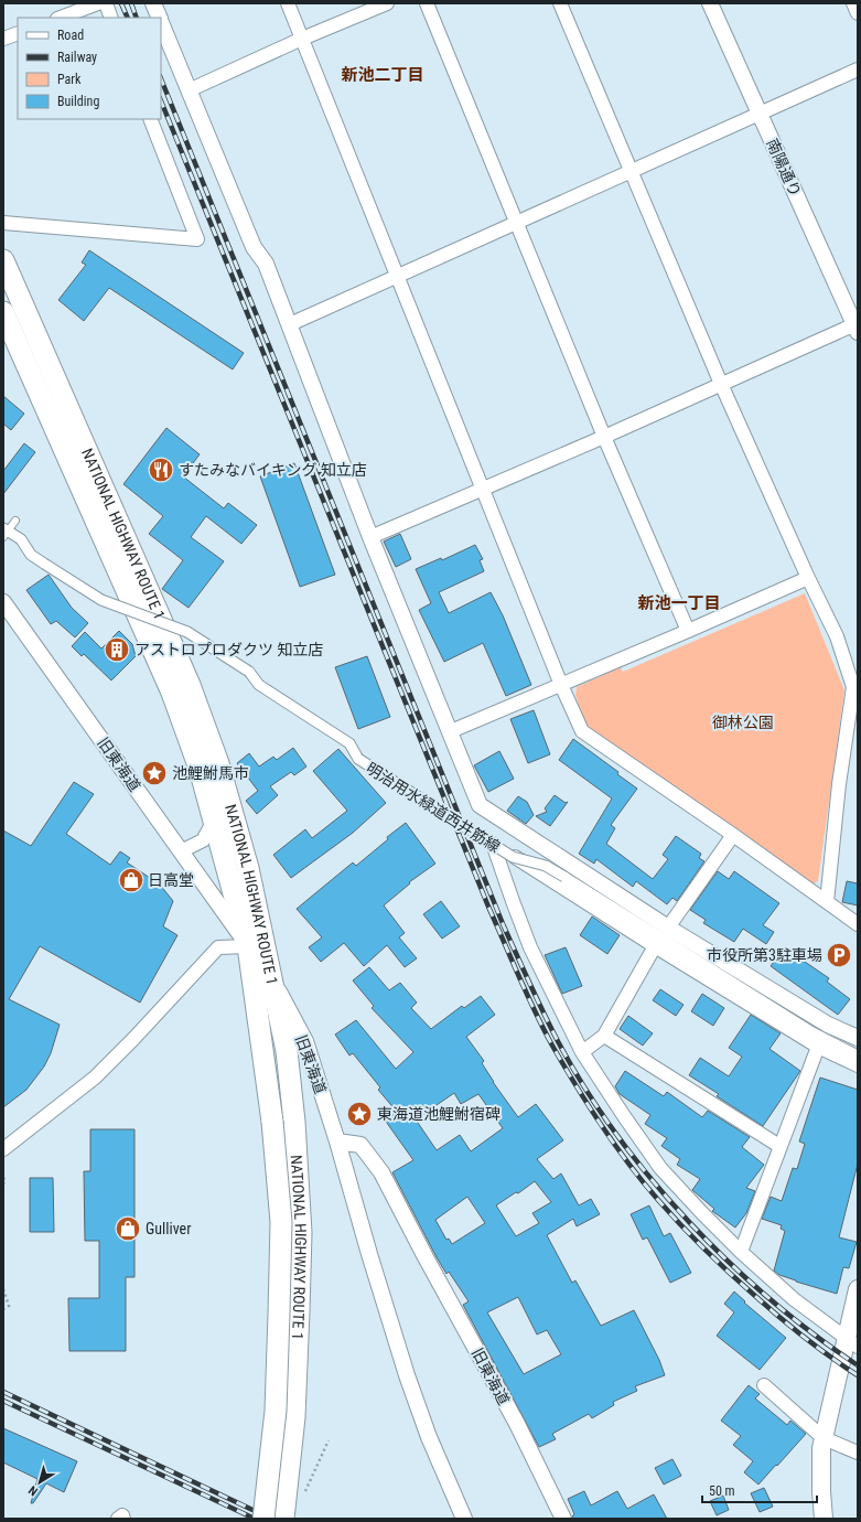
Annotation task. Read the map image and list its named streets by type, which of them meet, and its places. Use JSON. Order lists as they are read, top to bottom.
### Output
{
  "streets": {
    "highway": ["NATIONAL HIGHWAY ROUTE 1"],
    "street": ["南陽通り", "旧東海道", "明治用水緑道西井筋線"]
  },
  "crossings": [
    ["NATIONAL HIGHWAY ROUTE 1", "旧東海道"]
  ],
  "districts": ["新池二丁目", "新池一丁目"],
  "parks": ["御林公園"],
  "places": {
    "restaurant": ["すたみなバイキング 知立店"],
    "building": ["アストロプロダクツ 知立店"],
    "place": ["池鯉鮒馬市", "東海道池鯉鮒宿碑"],
    "shop": ["日高堂", "Gulliver"],
    "parking": ["市役所第3駐車場"]
  },
  "legend": [
    "Road",
    "Railway",
    "Park",
    "Building"
  ],
  "scale_bar": "50 m",
  "north": "bottom left"
}
